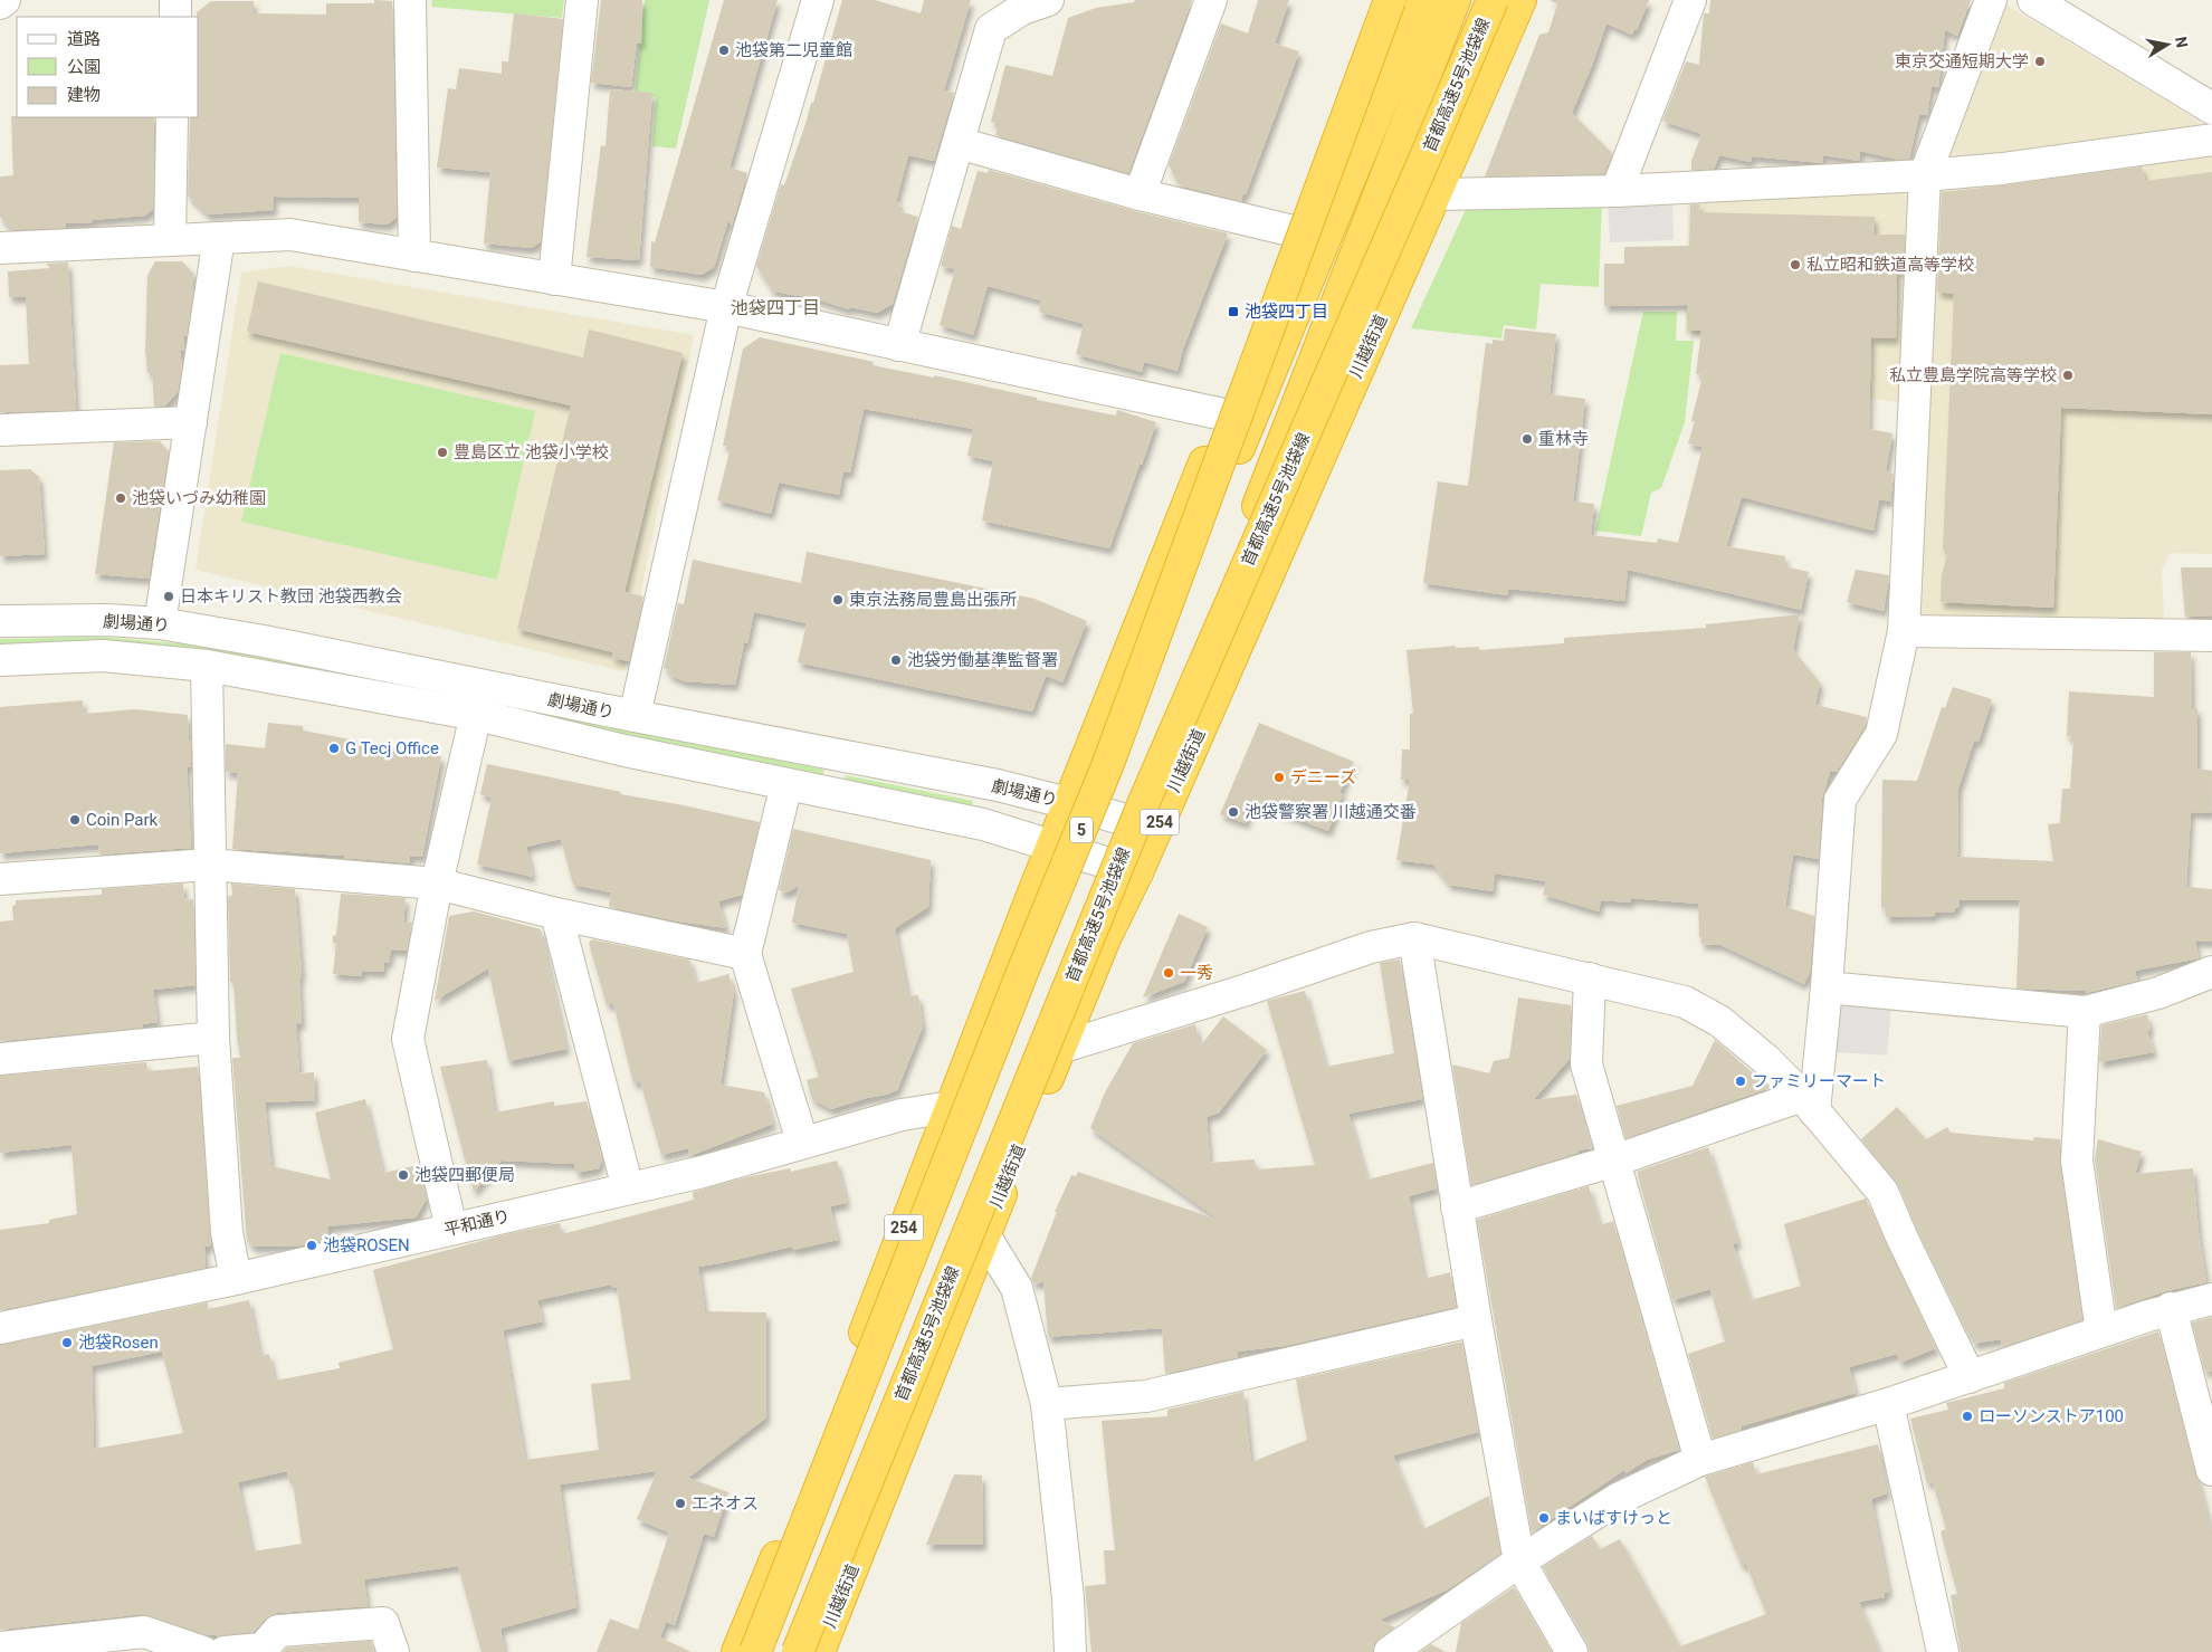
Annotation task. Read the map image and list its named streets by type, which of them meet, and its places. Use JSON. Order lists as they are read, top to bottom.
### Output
{
  "streets": {
    "highway": [
      "首都高速5号池袋線",
      "川越街道",
      "254",
      "5"
    ],
    "street": ["劇場通り", "平和通り"]
  },
  "crossings": [
    ["首都高速5号池袋線", "川越街道"],
    ["首都高速5号池袋線", "劇場通り"],
    ["川越街道", "劇場通り"],
    ["劇場通り", "254"],
    ["254", "平和通り"]
  ],
  "districts": ["池袋四丁目"],
  "places": {
    "other": [
      "池袋第二児童館",
      "東京交通短期大学",
      "私立昭和鉄道高等学校",
      "私立豊島学院高等学校",
      "重林寺",
      "豊島区立 池袋小学校",
      "池袋いづみ幼稚園",
      "日本キリスト教団 池袋西教会",
      "東京法務局豊島出張所",
      "池袋労働基準監督署",
      "G Tecj Office",
      "デニーズ",
      "池袋警察署 川越通交番",
      "Coin Park",
      "一秀",
      "ファミリーマート",
      "池袋四郵便局",
      "池袋ROSEN",
      "池袋Rosen",
      "ローソンストア100",
      "エネオス",
      "まいばすけっと"
    ],
    "transit": ["池袋四丁目"]
  },
  "legend": ["道路", "公園", "建物"],
  "north": "right"
}
